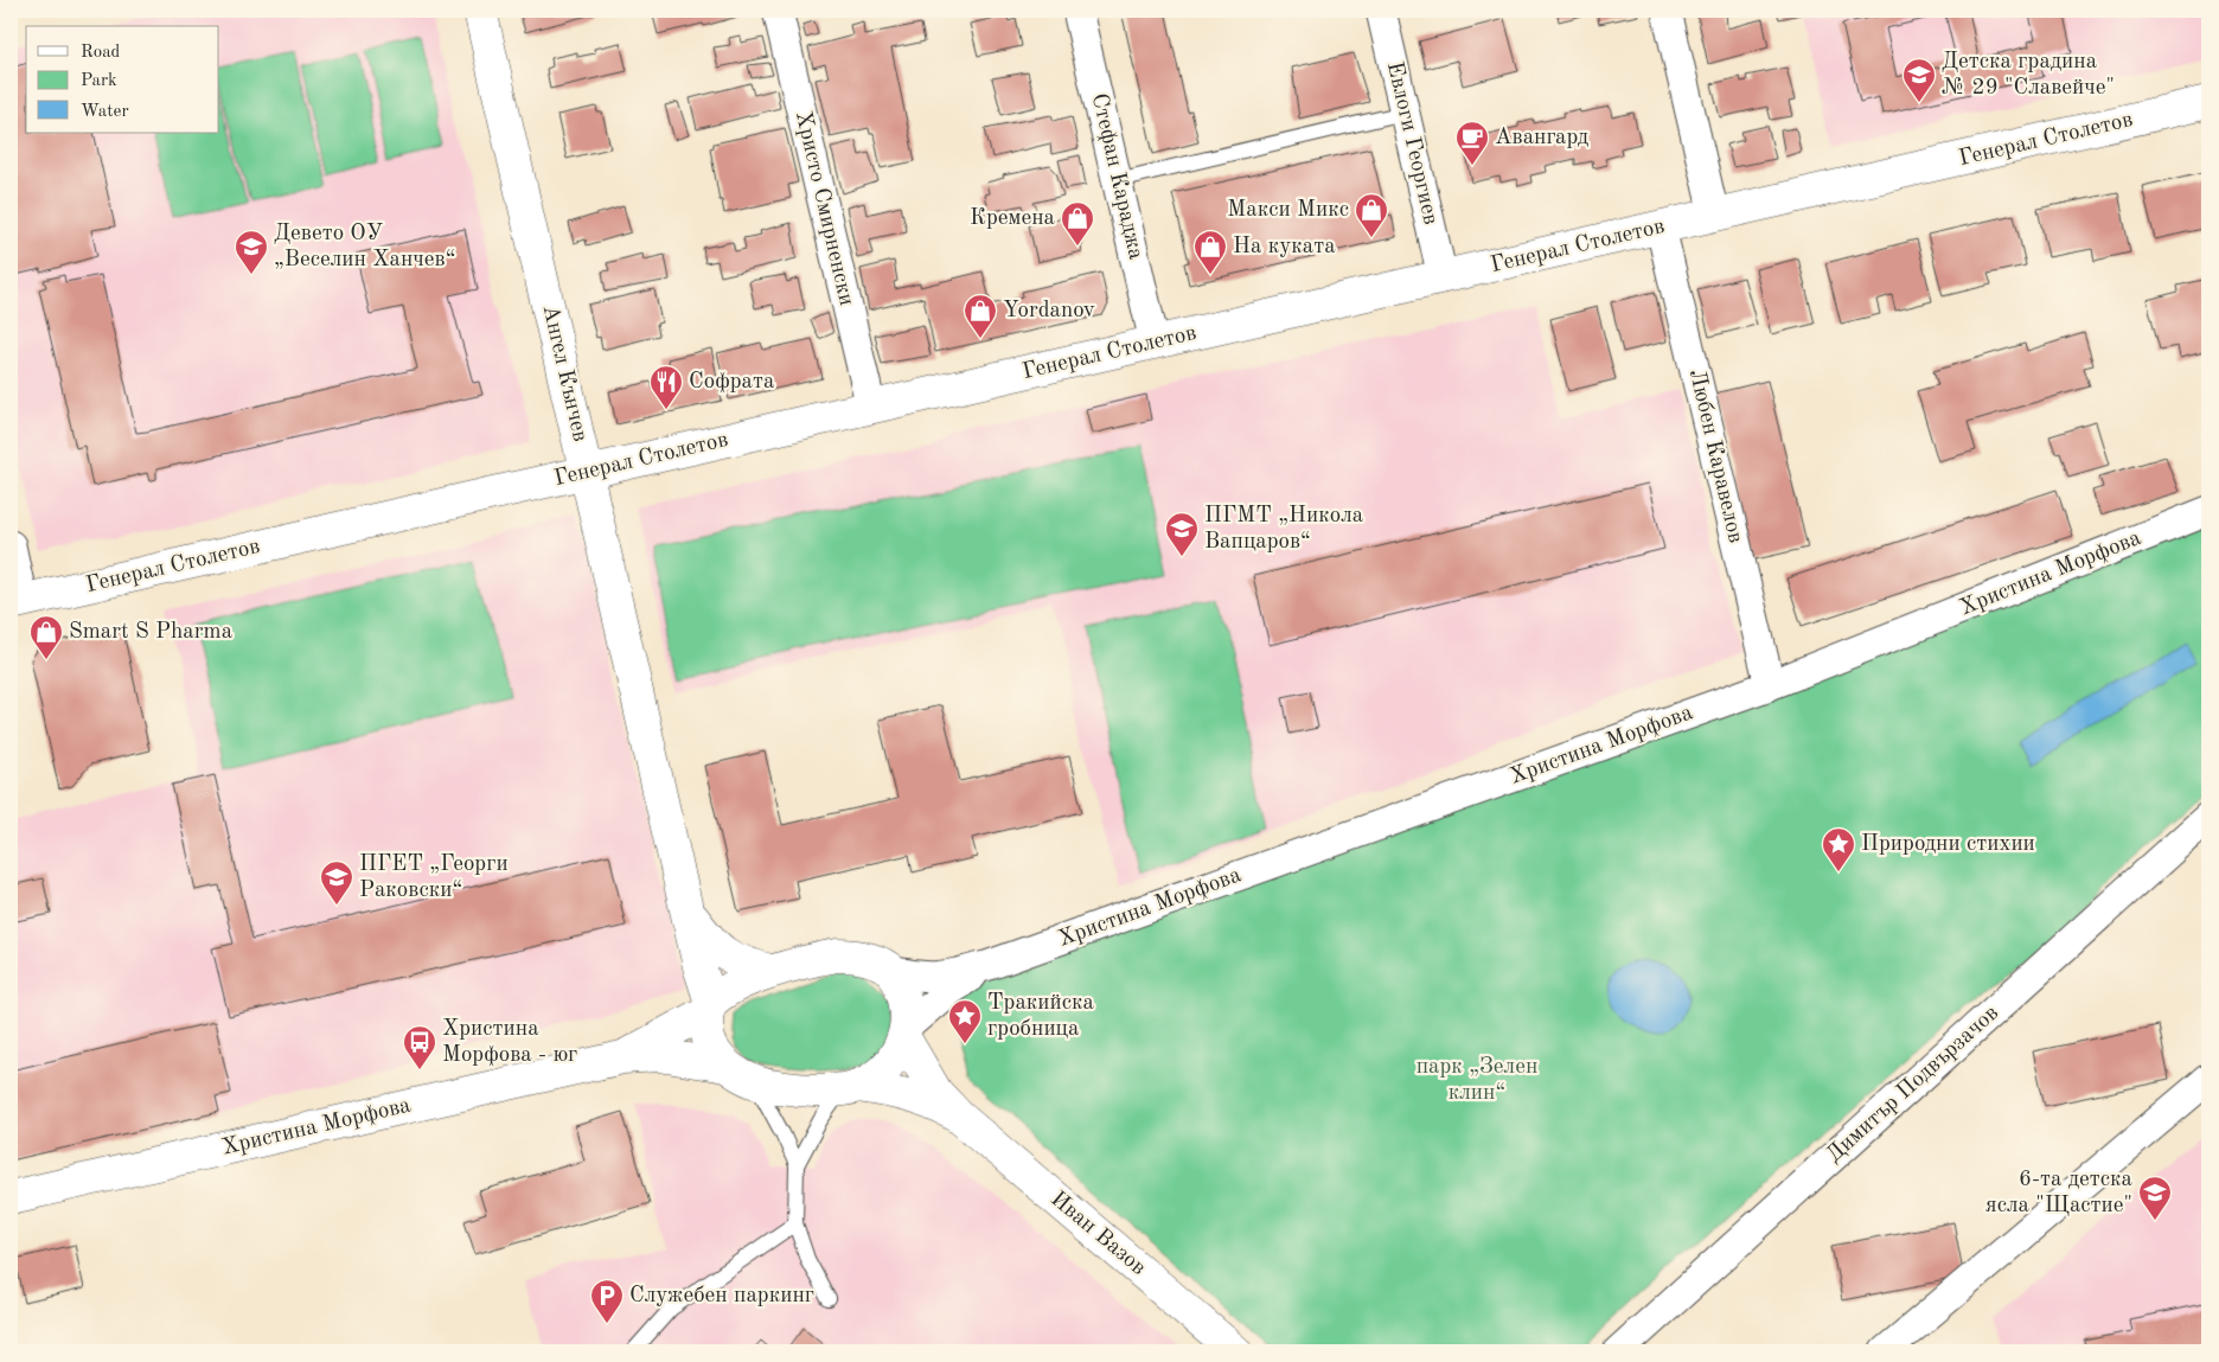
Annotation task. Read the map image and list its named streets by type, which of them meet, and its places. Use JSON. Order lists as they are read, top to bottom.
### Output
{
  "streets": {
    "street": [
      "Генерал Столетов",
      "Евлоги Георгиев",
      "Стефан Караджа",
      "Христо Смирненски",
      "Ангел Кънчев",
      "Любен Каравелов",
      "Христина Морфова",
      "Димитър Подвързачов",
      "Иван Вазов"
    ]
  },
  "crossings": [
    ["Генерал Столетов", "Евлоги Георгиев"],
    ["Генерал Столетов", "Стефан Караджа"],
    ["Генерал Столетов", "Христо Смирненски"],
    ["Генерал Столетов", "Ангел Кънчев"],
    ["Генерал Столетов", "Любен Каравелов"],
    ["Ангел Кънчев", "Христина Морфова"],
    ["Ангел Кънчев", "Иван Вазов"],
    ["Любен Каравелов", "Христина Морфова"],
    ["Христина Морфова", "Иван Вазов"]
  ],
  "parks": ["парк „Зелен клин“"],
  "places": {
    "school or university": [
      "Детска градина № 29 \"Славейче\"",
      "Девето ОУ „Веселин Ханчев“",
      "ПГМТ „Никола Вапцаров“",
      "ПГЕТ „Георги Раковски“",
      "6-та детска ясла \"Щастие\""
    ],
    "cafe": ["Авангард"],
    "shop": [
      "Макси Микс",
      "Кремена",
      "На куката",
      "Yordanov",
      "Smart S Pharma"
    ],
    "restaurant": ["Софрата"],
    "place": ["Природни стихии", "Тракийска гробница"],
    "bus stop": ["Христина Морфова - юг"],
    "parking": ["Служебен паркинг"]
  },
  "legend": ["Road", "Park", "Water"]
}
